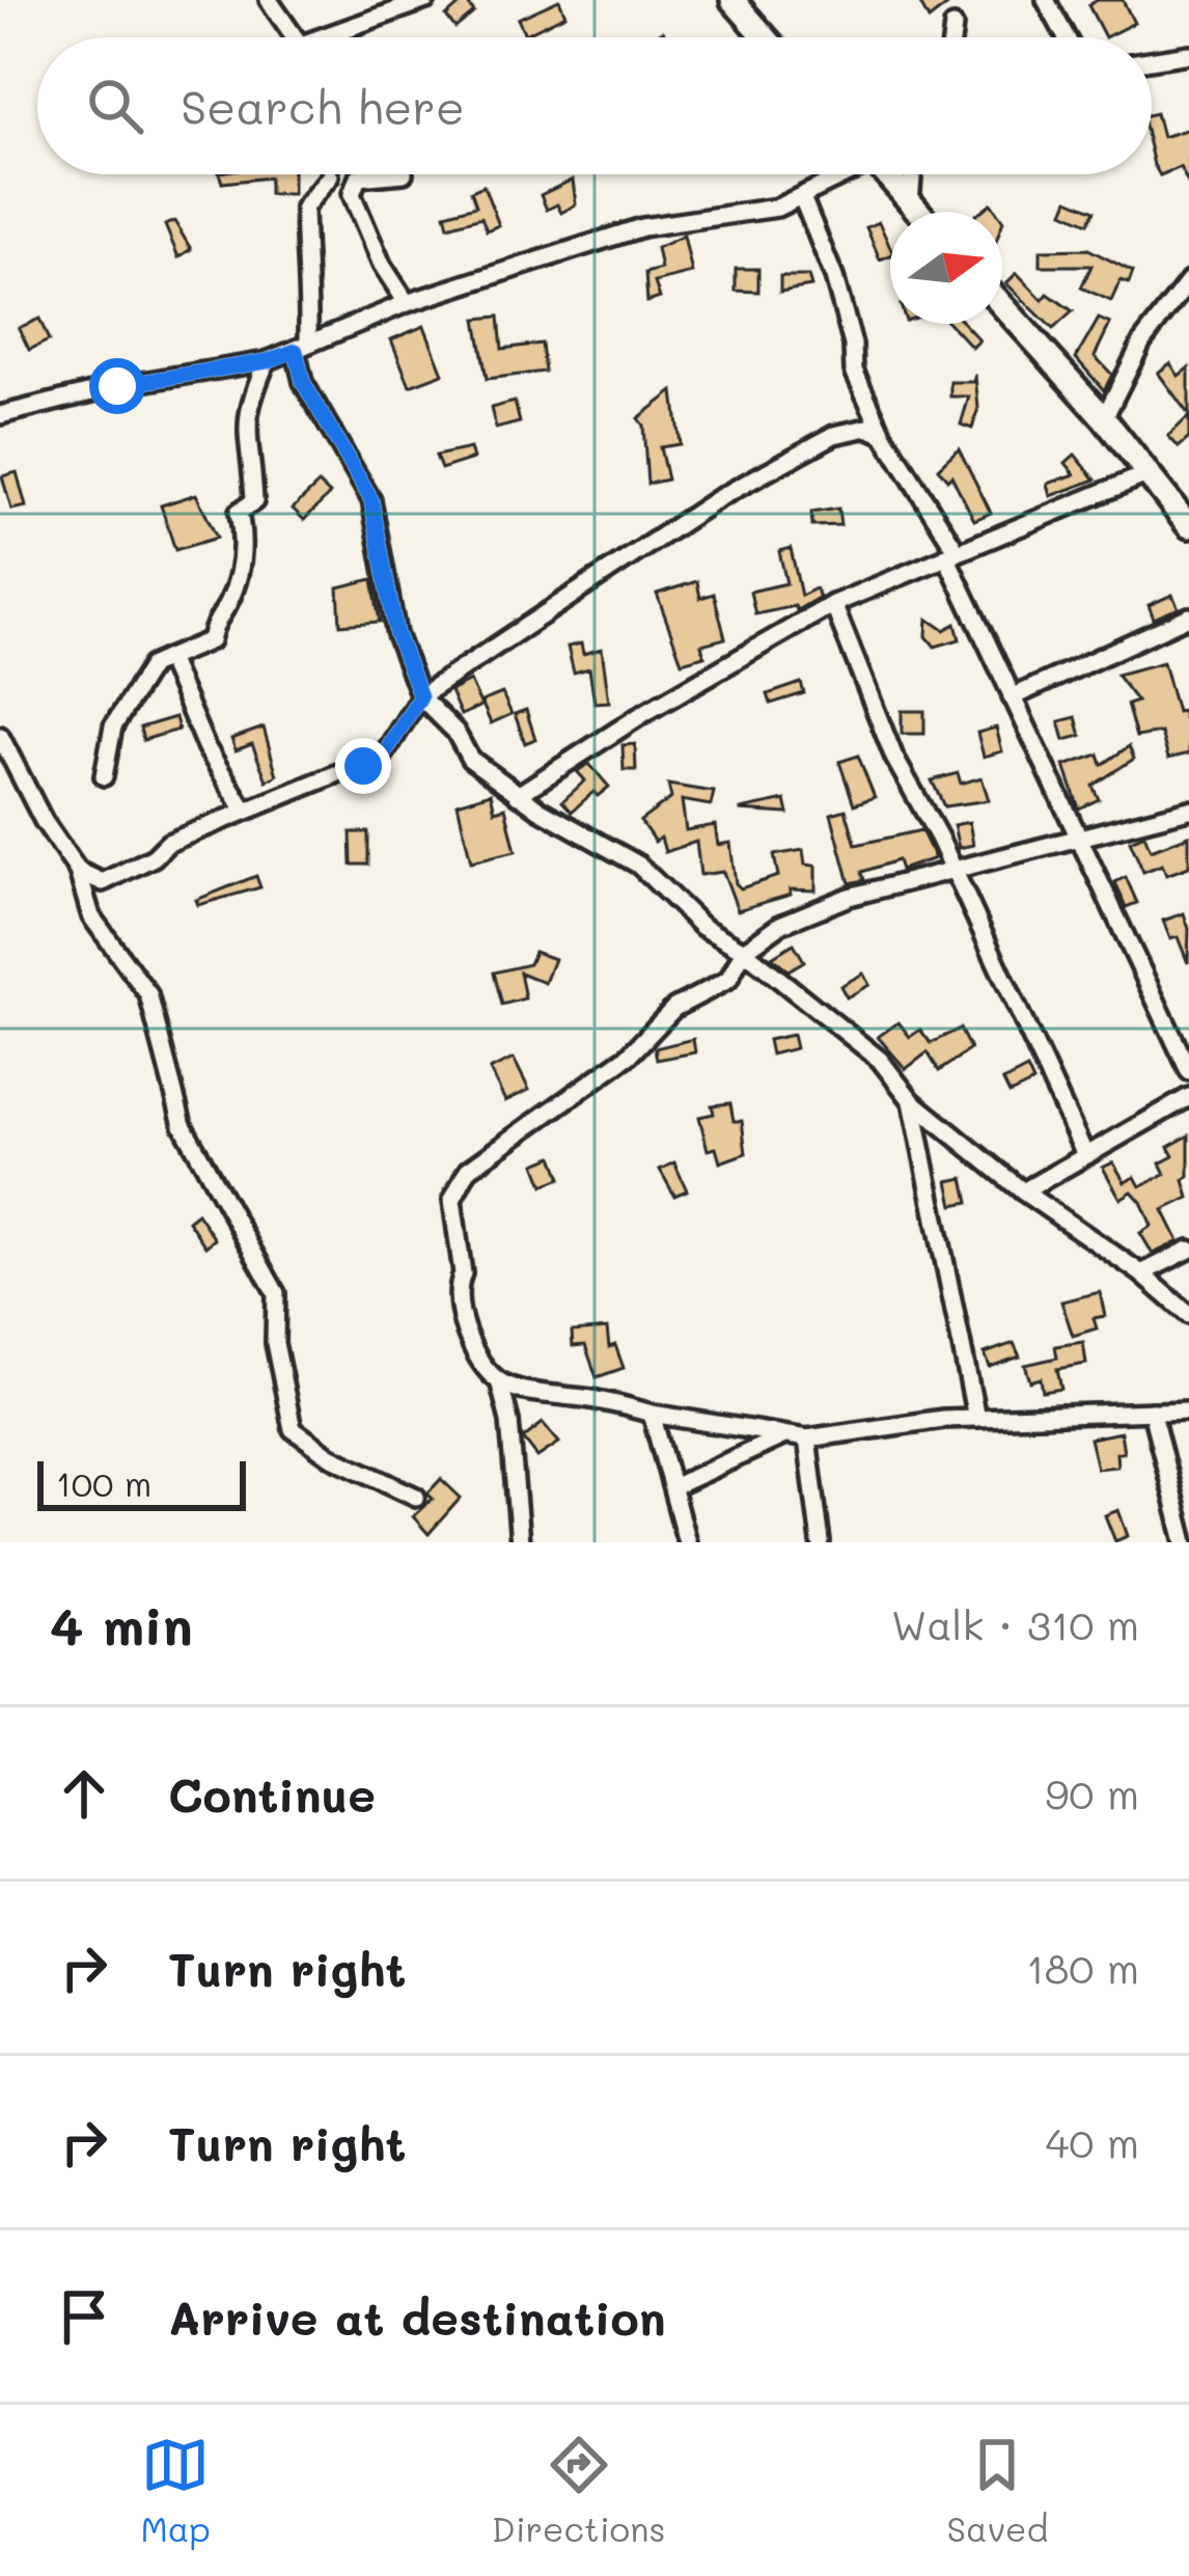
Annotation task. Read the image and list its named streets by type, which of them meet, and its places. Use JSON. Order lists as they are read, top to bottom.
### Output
{
  "scale_bar": "100 m",
  "north": "right",
  "page": {
    "search": "Search here",
    "scale": "100 m",
    "heading": ["4 min", "Walk · 310 m"],
    "list": [
      ["Continue", "90 m"],
      ["Turn right", "180 m"],
      ["Turn right", "40 m"],
      "Arrive at destination"
    ],
    "nav": ["Map", "Directions", "Saved"]
  }
}
